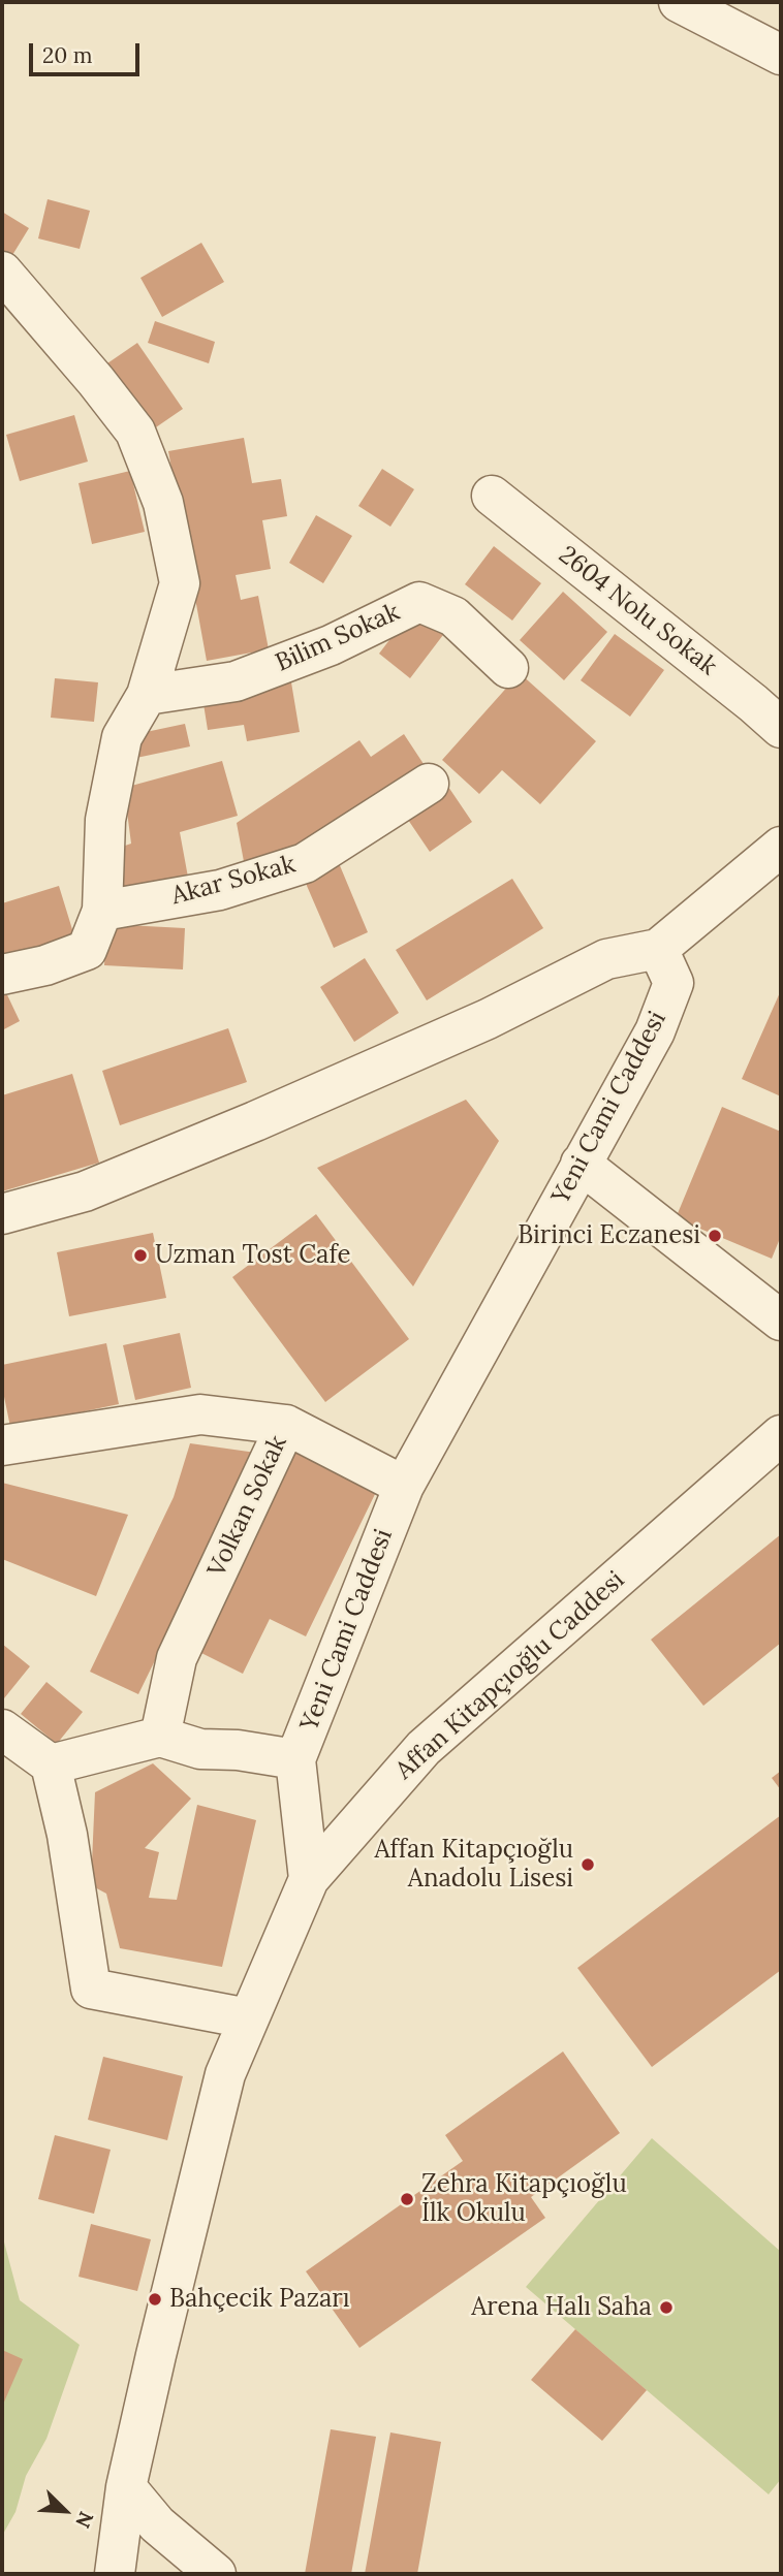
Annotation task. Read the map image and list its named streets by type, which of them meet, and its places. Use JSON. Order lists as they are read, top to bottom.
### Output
{
  "streets": {
    "street": [
      "2604 Nolu Sokak",
      "Bilim Sokak",
      "Akar Sokak",
      "Yeni Cami Caddesi",
      "Volkan Sokak",
      "Affan Kitapçıoğlu Caddesi"
    ]
  },
  "crossings": [
    ["Yeni Cami Caddesi", "Affan Kitapçıoğlu Caddesi"]
  ],
  "places": [
    "Birinci Eczanesi",
    "Uzman Tost Cafe",
    "Affan Kitapçıoğlu Anadolu Lisesi",
    "Zehra Kitapçıoğlu İlk Okulu",
    "Bahçecik Pazarı",
    "Arena Halı Saha"
  ],
  "scale_bar": "20 m",
  "north": "bottom right"
}
